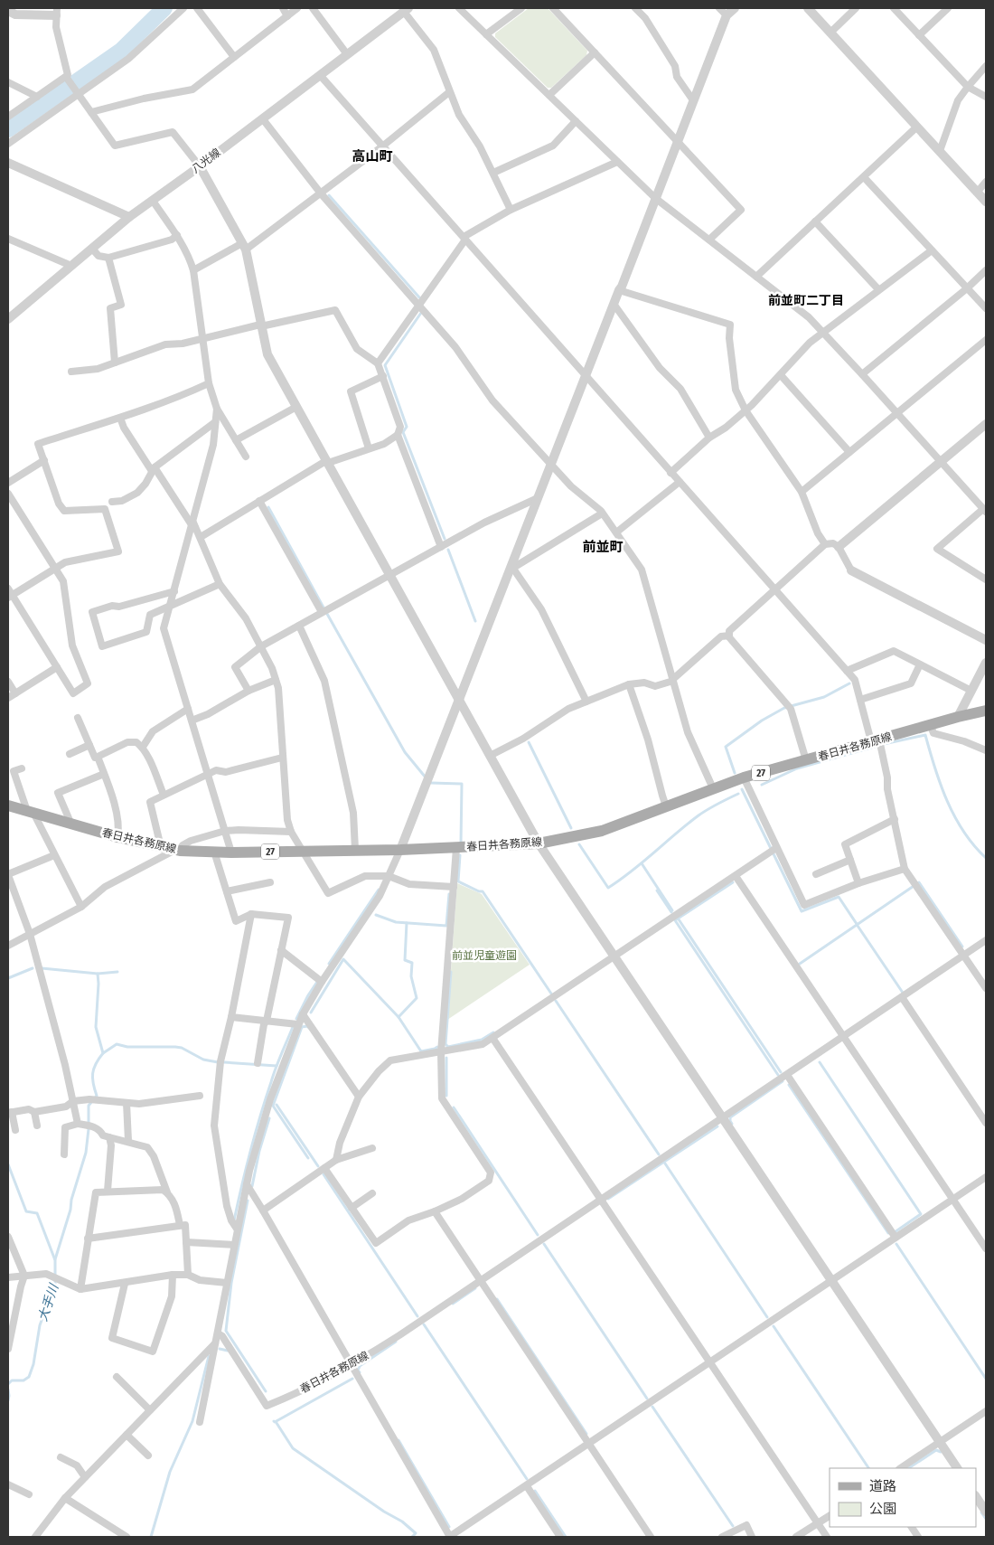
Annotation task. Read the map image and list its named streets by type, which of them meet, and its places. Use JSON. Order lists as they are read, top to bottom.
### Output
{
  "streets": {
    "main road": ["春日井各務原線", "27"],
    "street": ["八光線"]
  },
  "districts": ["高山町", "前並町二丁目", "前並町"],
  "water": ["大手川"],
  "parks": ["前並児童遊園"],
  "legend": ["道路", "公園"]
}
